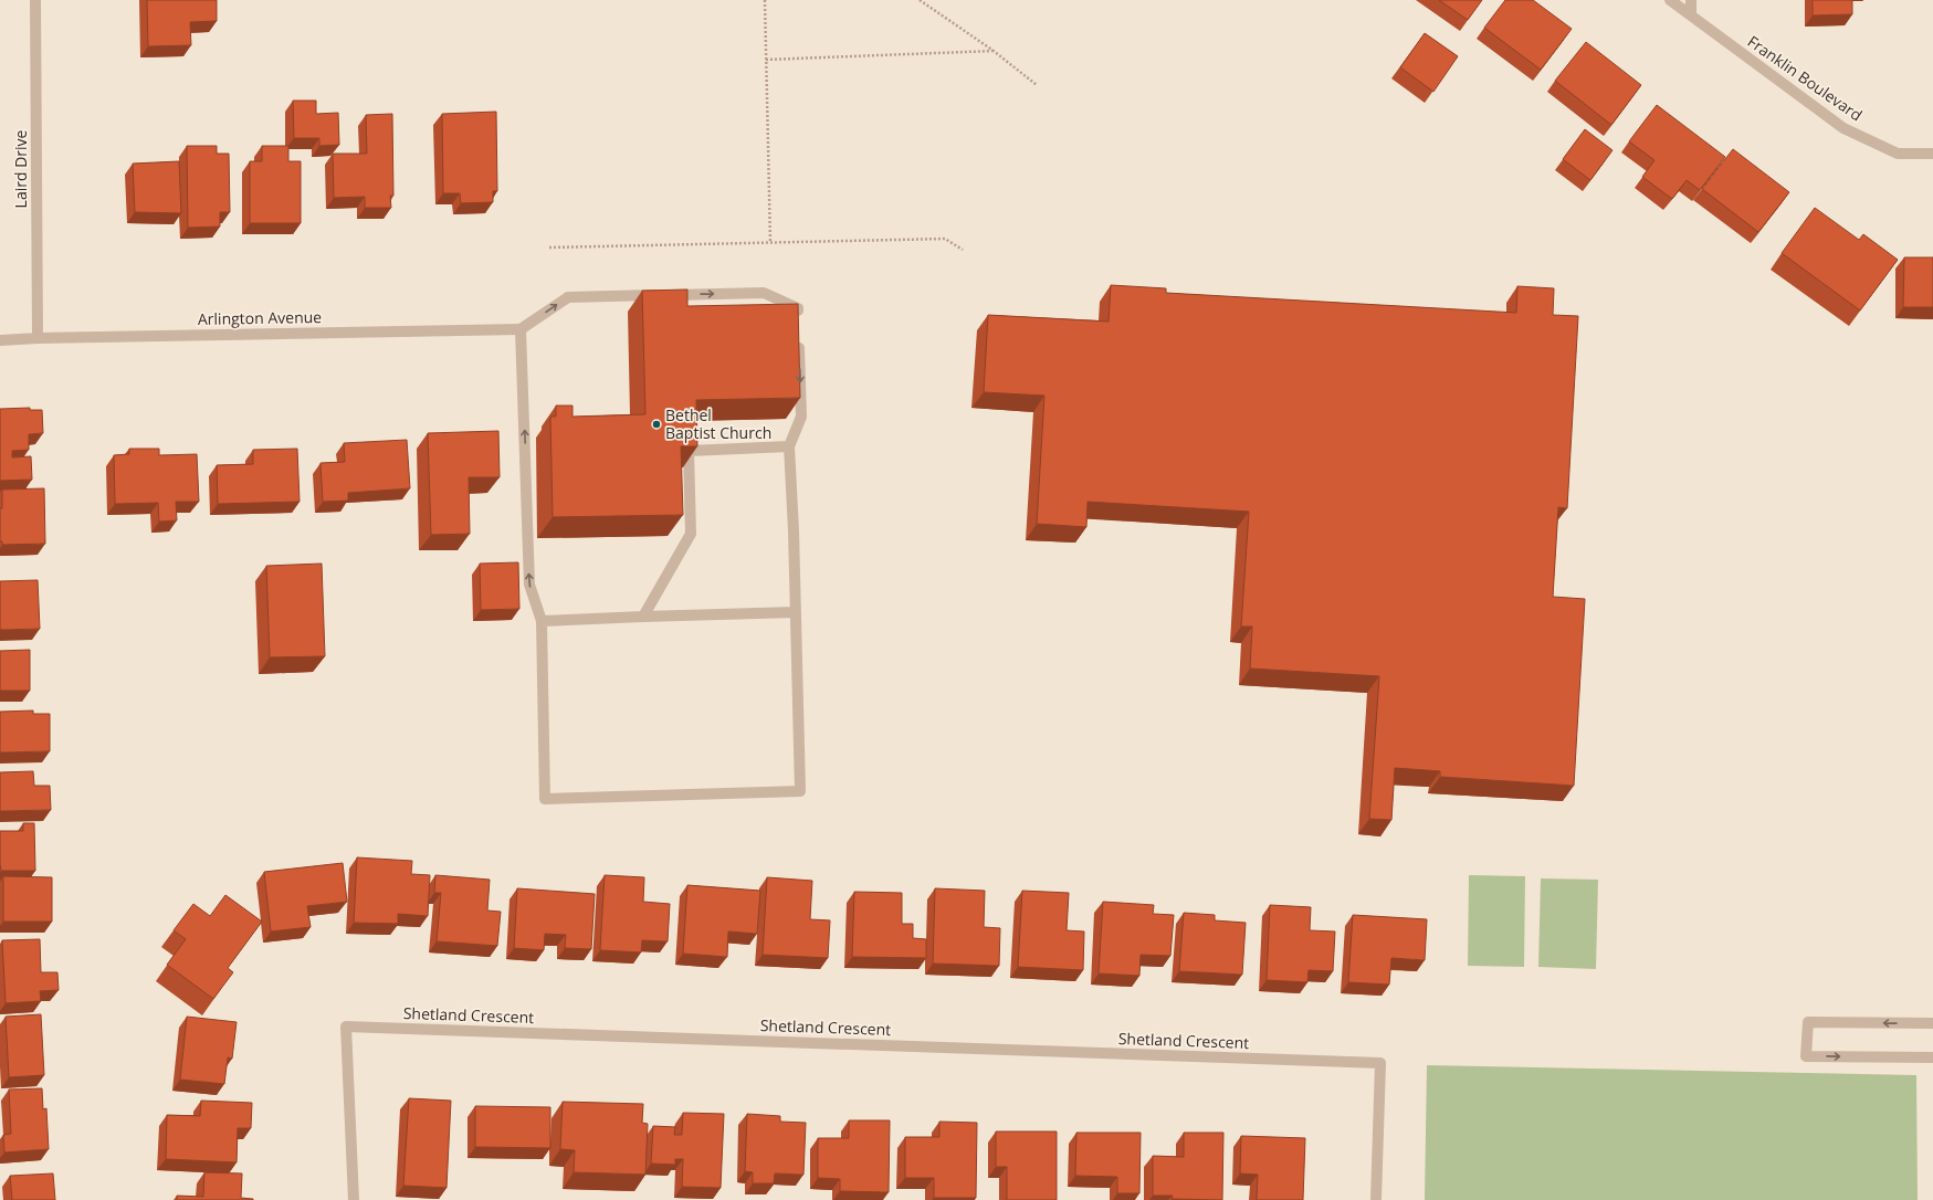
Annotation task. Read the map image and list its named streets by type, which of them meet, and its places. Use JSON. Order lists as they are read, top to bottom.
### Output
{
  "streets": {
    "street": [
      "Franklin Boulevard",
      "Laird Drive",
      "Arlington Avenue",
      "Shetland Crescent"
    ]
  },
  "crossings": [
    ["Laird Drive", "Arlington Avenue"]
  ],
  "places": ["Bethel Baptist Church"]
}
